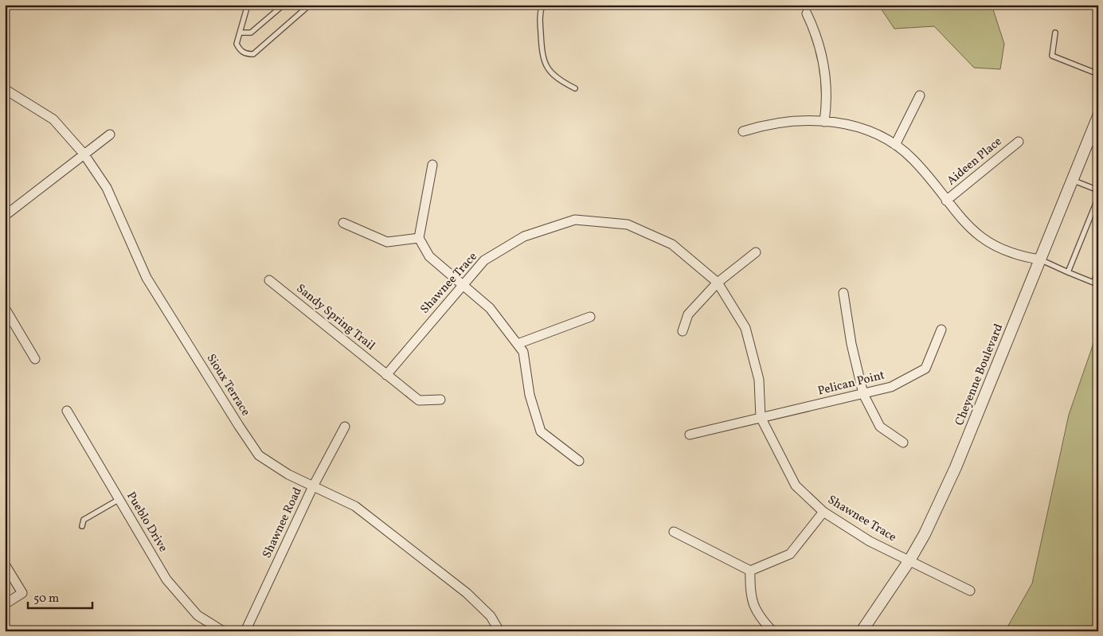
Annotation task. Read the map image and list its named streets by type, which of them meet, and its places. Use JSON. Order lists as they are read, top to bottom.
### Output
{
  "streets": {
    "street": [
      "Aideen Place",
      "Shawnee Trace",
      "Sandy Spring Trail",
      "Cheyenne Boulevard",
      "Pelican Point",
      "Sioux Terrace",
      "Pueblo Drive",
      "Shawnee Road"
    ]
  },
  "crossings": [
    ["Shawnee Trace", "Sandy Spring Trail"],
    ["Shawnee Trace", "Cheyenne Boulevard"],
    ["Shawnee Trace", "Pelican Point"],
    ["Sioux Terrace", "Shawnee Road"]
  ],
  "scale_bar": "50 m"
}
